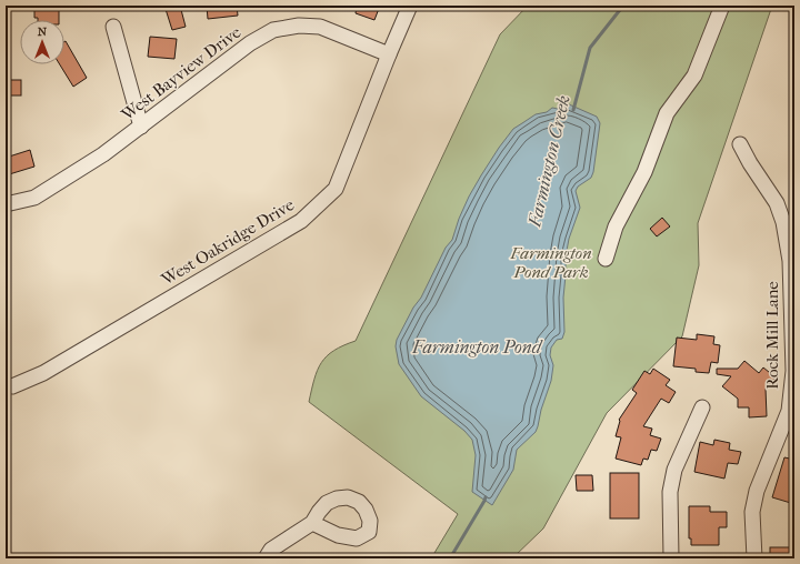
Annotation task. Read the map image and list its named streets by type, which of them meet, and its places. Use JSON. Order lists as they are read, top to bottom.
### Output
{
  "streets": {
    "street": ["West Bayview Drive", "West Oakridge Drive", "Rock Mill Lane"]
  },
  "crossings": [
    ["West Bayview Drive", "West Oakridge Drive"]
  ],
  "water": ["Farmington Creek", "Farmington Pond"],
  "parks": ["Farmington Pond Park"],
  "north": "top"
}
